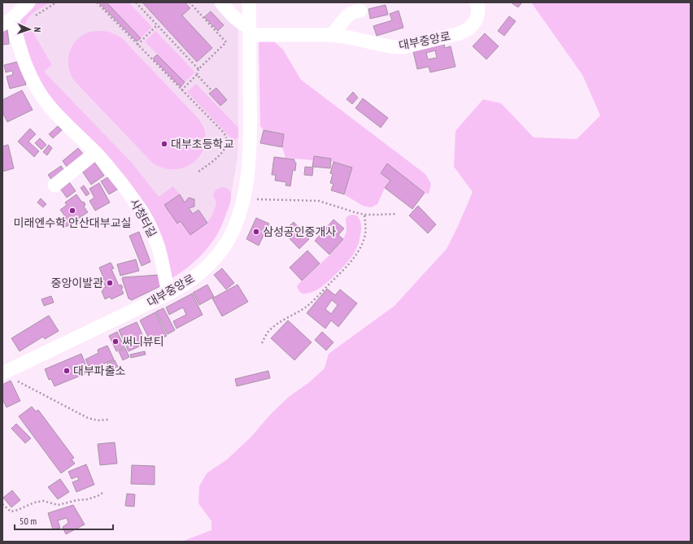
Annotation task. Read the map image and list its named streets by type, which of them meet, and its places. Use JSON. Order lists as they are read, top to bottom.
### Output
{
  "streets": {
    "street": ["대부중앙로", "사청터길"]
  },
  "crossings": [
    ["대부중앙로", "사청터길"]
  ],
  "places": [
    "대부초등학교",
    "미래엔수학 안산대부교실",
    "삼성공인중개사",
    "중앙이발관",
    "써니뷰티",
    "대부파출소"
  ],
  "scale_bar": "50 m",
  "north": "right"
}
